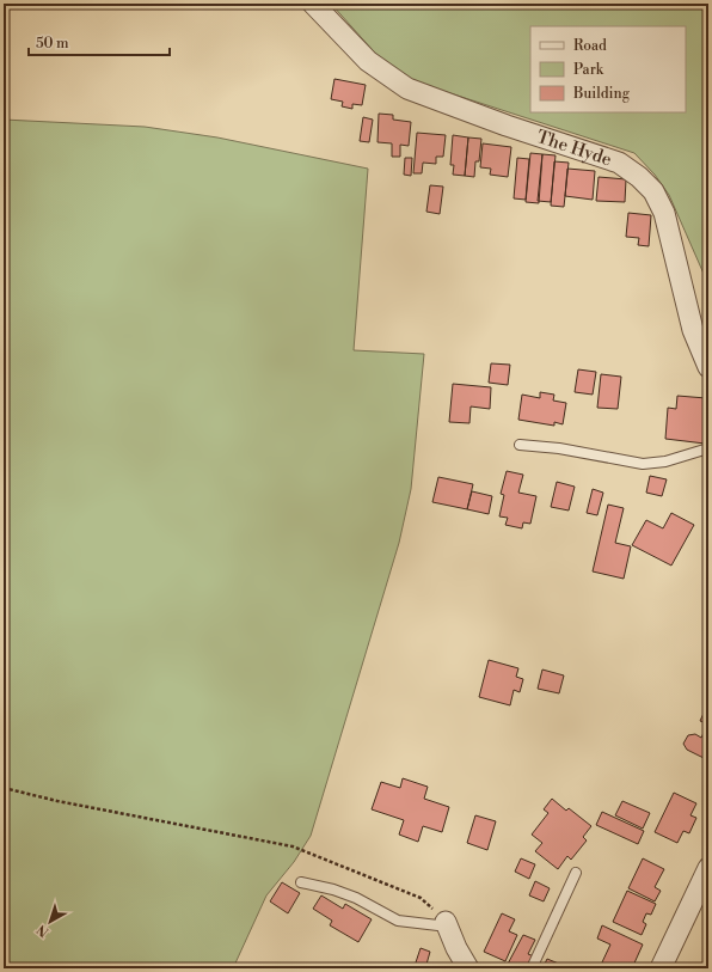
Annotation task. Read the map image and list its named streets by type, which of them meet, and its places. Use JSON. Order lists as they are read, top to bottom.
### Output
{
  "streets": {
    "street": ["The Hyde"]
  },
  "legend": ["Road", "Park", "Building"],
  "scale_bar": "50 m",
  "north": "bottom left"
}
